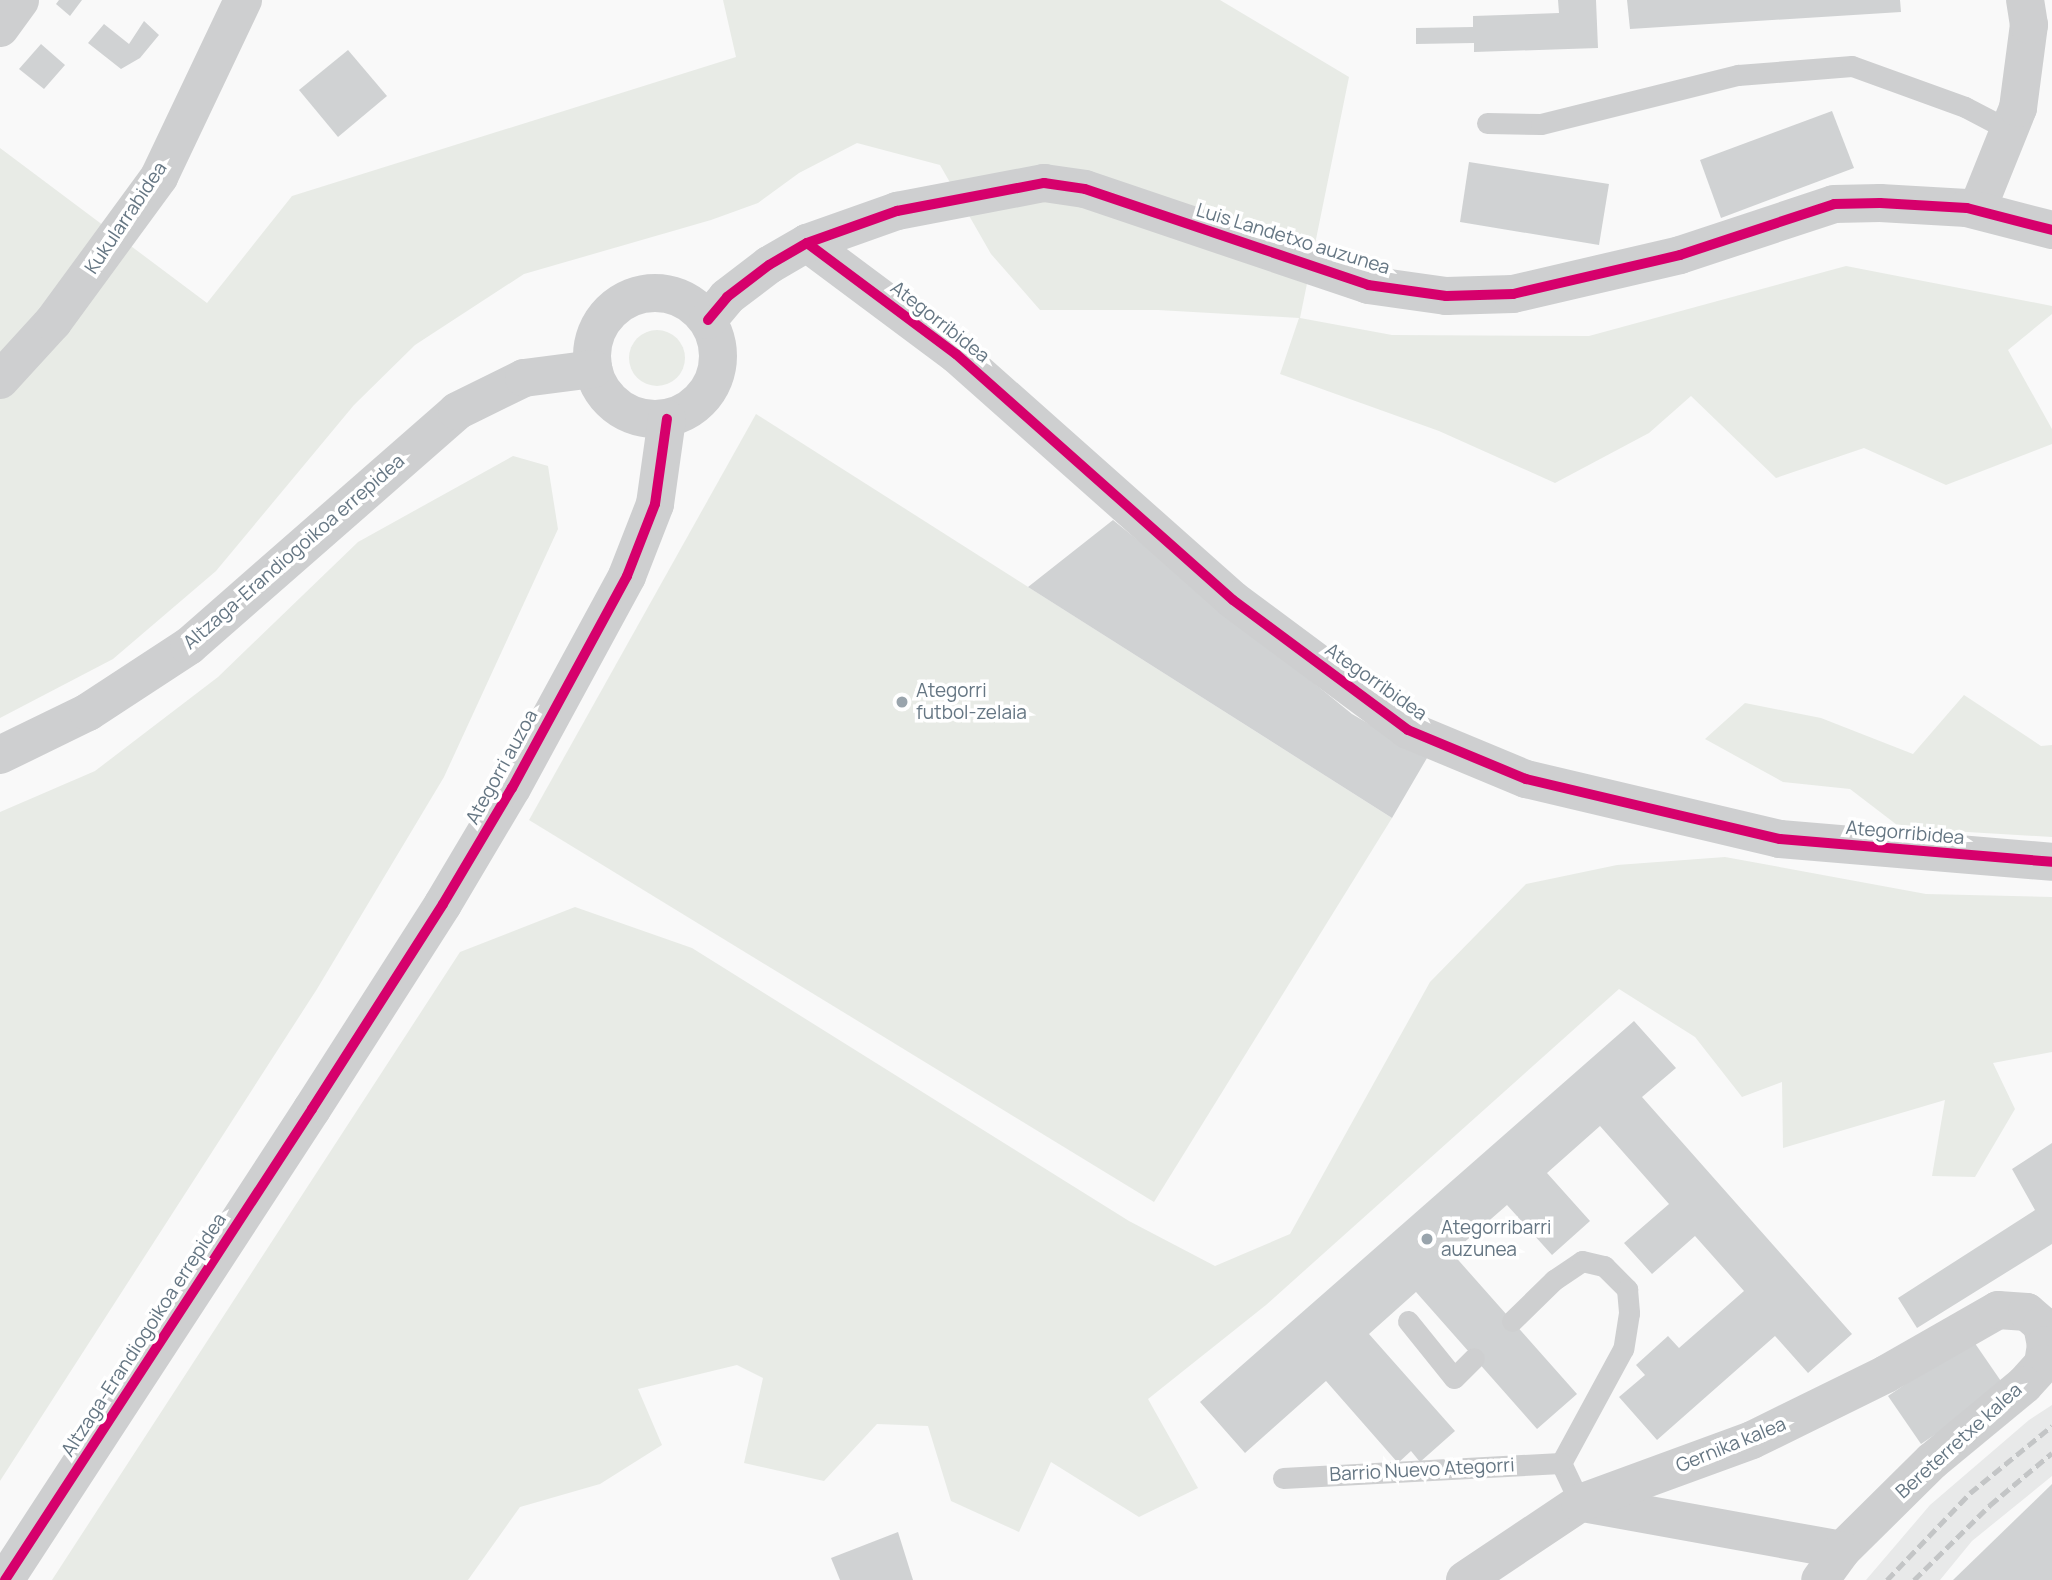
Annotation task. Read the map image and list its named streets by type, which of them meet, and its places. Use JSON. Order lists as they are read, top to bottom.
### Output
{
  "streets": {
    "street": [
      "Kukularrabidea",
      "Luis Landetxo auzunea",
      "Ategorribidea",
      "Altzaga-Erandiogoikoa errepidea",
      "Ategorri auzoa",
      "Bereterretxe kalea",
      "Gernika kalea"
    ],
    "lane": ["Barrio Nuevo Ategorri"]
  },
  "crossings": [
    ["Luis Landetxo auzunea", "Ategorribidea"],
    ["Luis Landetxo auzunea", "Altzaga-Erandiogoikoa errepidea"],
    ["Luis Landetxo auzunea", "Ategorri auzoa"],
    ["Altzaga-Erandiogoikoa errepidea", "Ategorri auzoa"],
    ["Bereterretxe kalea", "Gernika kalea"]
  ],
  "places": ["Ategorri futbol-zelaia", "Ategorribarri auzunea"]
}
